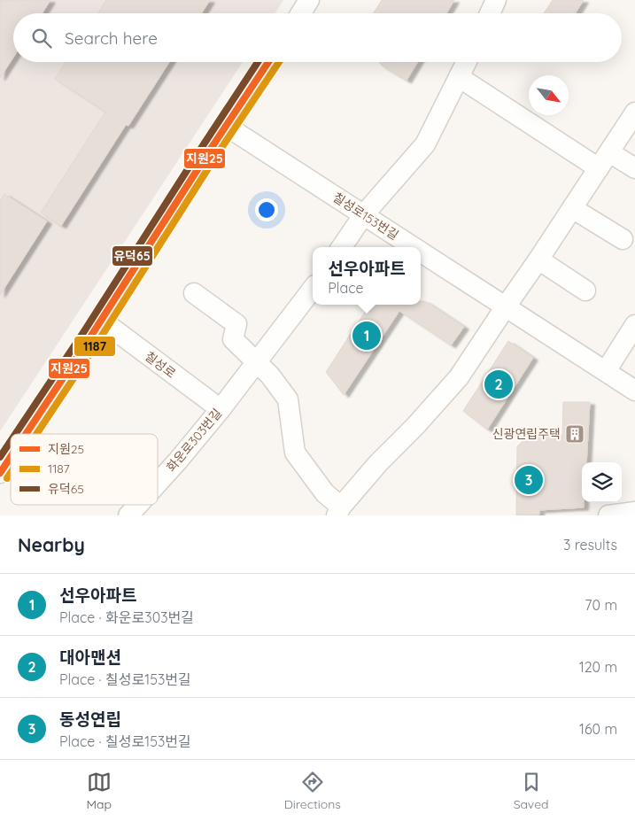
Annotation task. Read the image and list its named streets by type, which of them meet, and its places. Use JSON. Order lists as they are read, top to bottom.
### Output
{
  "streets": {
    "street": ["칠성로153번길", "칠성로", "화운로303번길"]
  },
  "crossings": [
    ["칠성로", "화운로303번길"]
  ],
  "places": {
    "building": ["신광연립주택"]
  },
  "lines": ["transit line 지원25", "transit line 1187", "transit line 유덕65"],
  "legend": ["지원25", "1187", "유덕65"],
  "north": "bottom right",
  "page": {
    "search": "Search here",
    "popup": ["선우아파트", "Place"],
    "pins": ["1", "2", "3"],
    "heading": ["Nearby", "3 results"],
    "list": [
      {
        "mark": "1",
        "name": "선우아파트",
        "note": "Place · 화운로303번길",
        "value": "70 m"
      },
      {
        "mark": "2",
        "name": "대아맨션",
        "note": "Place · 칠성로153번길",
        "value": "120 m"
      },
      {
        "mark": "3",
        "name": "동성연립",
        "note": "Place · 칠성로153번길",
        "value": "160 m"
      }
    ],
    "nav": ["Map", "Directions", "Saved"]
  }
}
